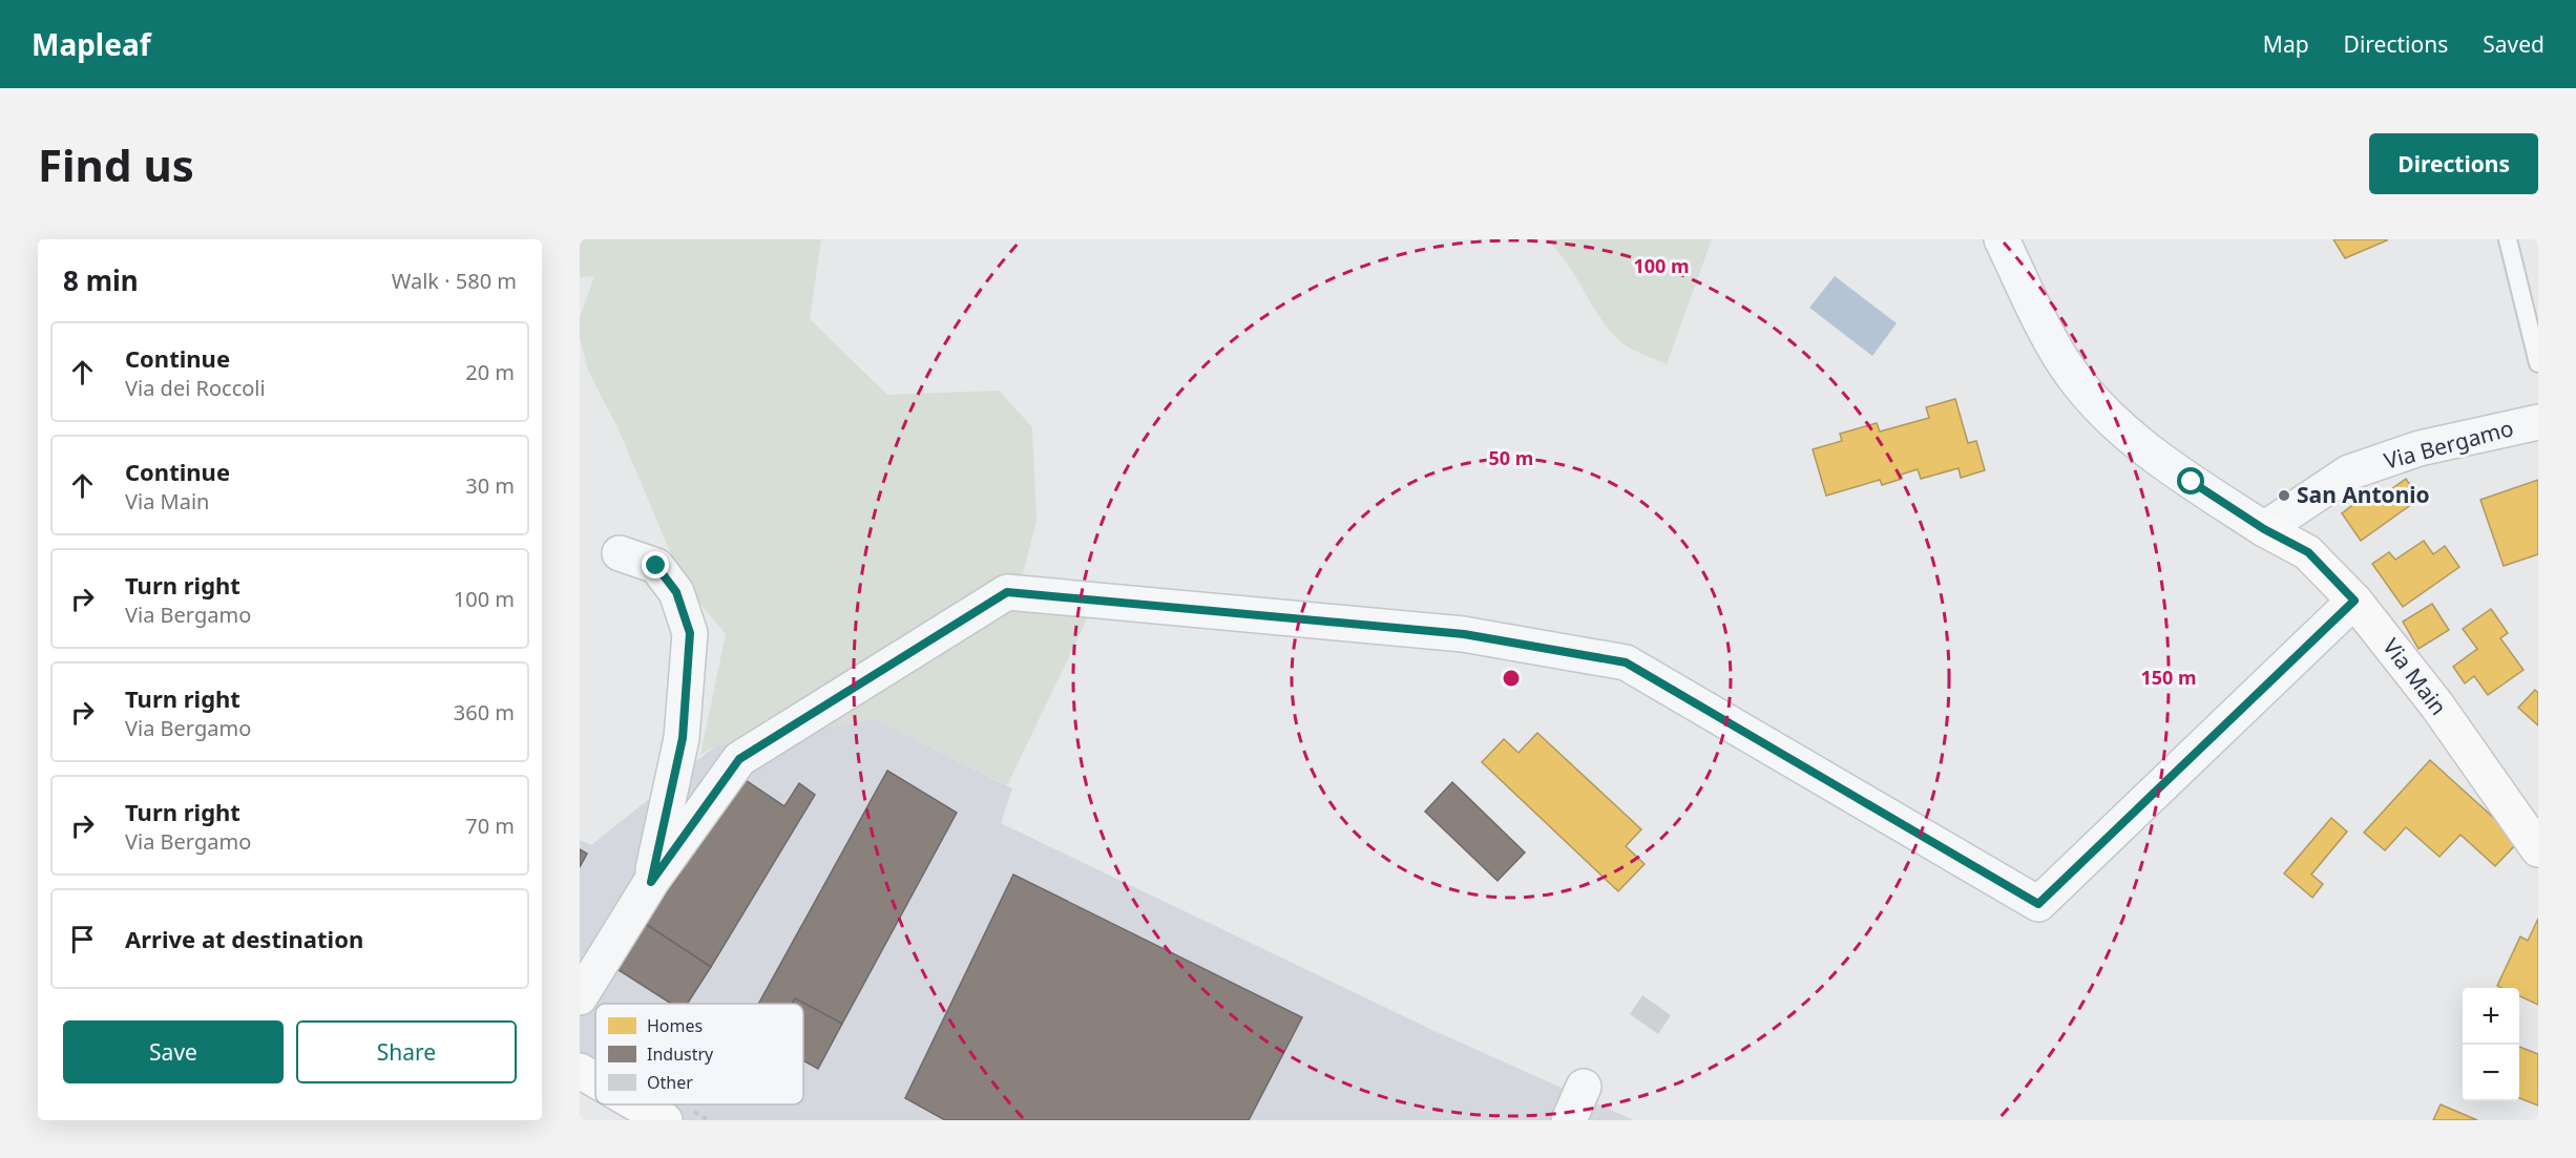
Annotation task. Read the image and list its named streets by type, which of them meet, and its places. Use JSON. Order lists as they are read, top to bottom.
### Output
{
  "streets": {
    "street": ["Via Bergamo", "Via Main"]
  },
  "crossings": [
    ["Via Bergamo", "Via Main"]
  ],
  "places": ["San Antonio"],
  "legend": ["Homes", "Industry", "Other"],
  "page": {
    "header": "Mapleaf",
    "nav": ["Map", "Directions", "Saved"],
    "buttons": [
      "Directions",
      ["Save", "Share"]
    ],
    "title": "Find us",
    "heading": ["8 min", "Walk · 580 m"],
    "list": [
      ["Continue", "Via dei Roccoli", "20 m"],
      ["Continue", "Via Main", "30 m"],
      ["Turn right", "Via Bergamo", "100 m"],
      ["Turn right", "Via Bergamo", "360 m"],
      ["Turn right", "Via Bergamo", "70 m"],
      "Arrive at destination"
    ],
    "map_buttons": ["+", "−"]
  },
  "rings": ["100 m", "50 m", "150 m"]
}
